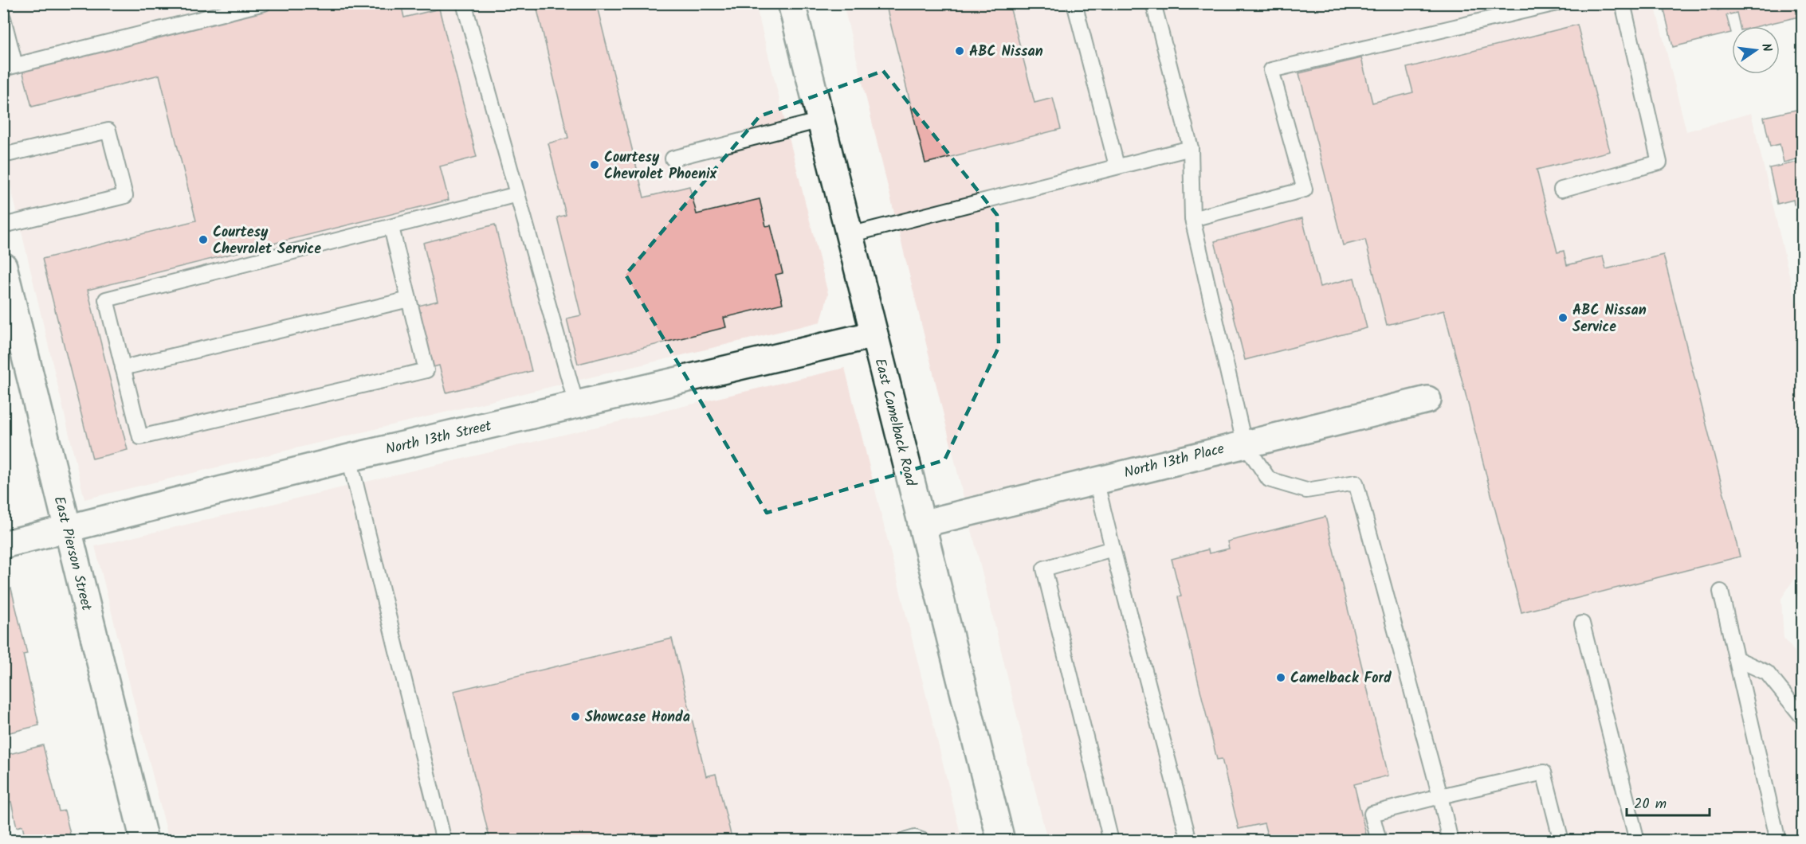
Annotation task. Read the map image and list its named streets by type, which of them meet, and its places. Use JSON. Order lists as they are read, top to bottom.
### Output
{
  "streets": {
    "street": [
      "East Camelback Road",
      "North 13th Street",
      "North 13th Place",
      "East Pierson Street"
    ]
  },
  "crossings": [
    ["East Camelback Road", "North 13th Street"],
    ["East Camelback Road", "North 13th Place"],
    ["North 13th Street", "East Pierson Street"]
  ],
  "places": [
    "ABC Nissan",
    "Courtesy Chevrolet Phoenix",
    "Courtesy Chevrolet Service",
    "ABC Nissan Service",
    "Camelback Ford",
    "Showcase Honda"
  ],
  "scale_bar": "20 m",
  "north": "right"
}
